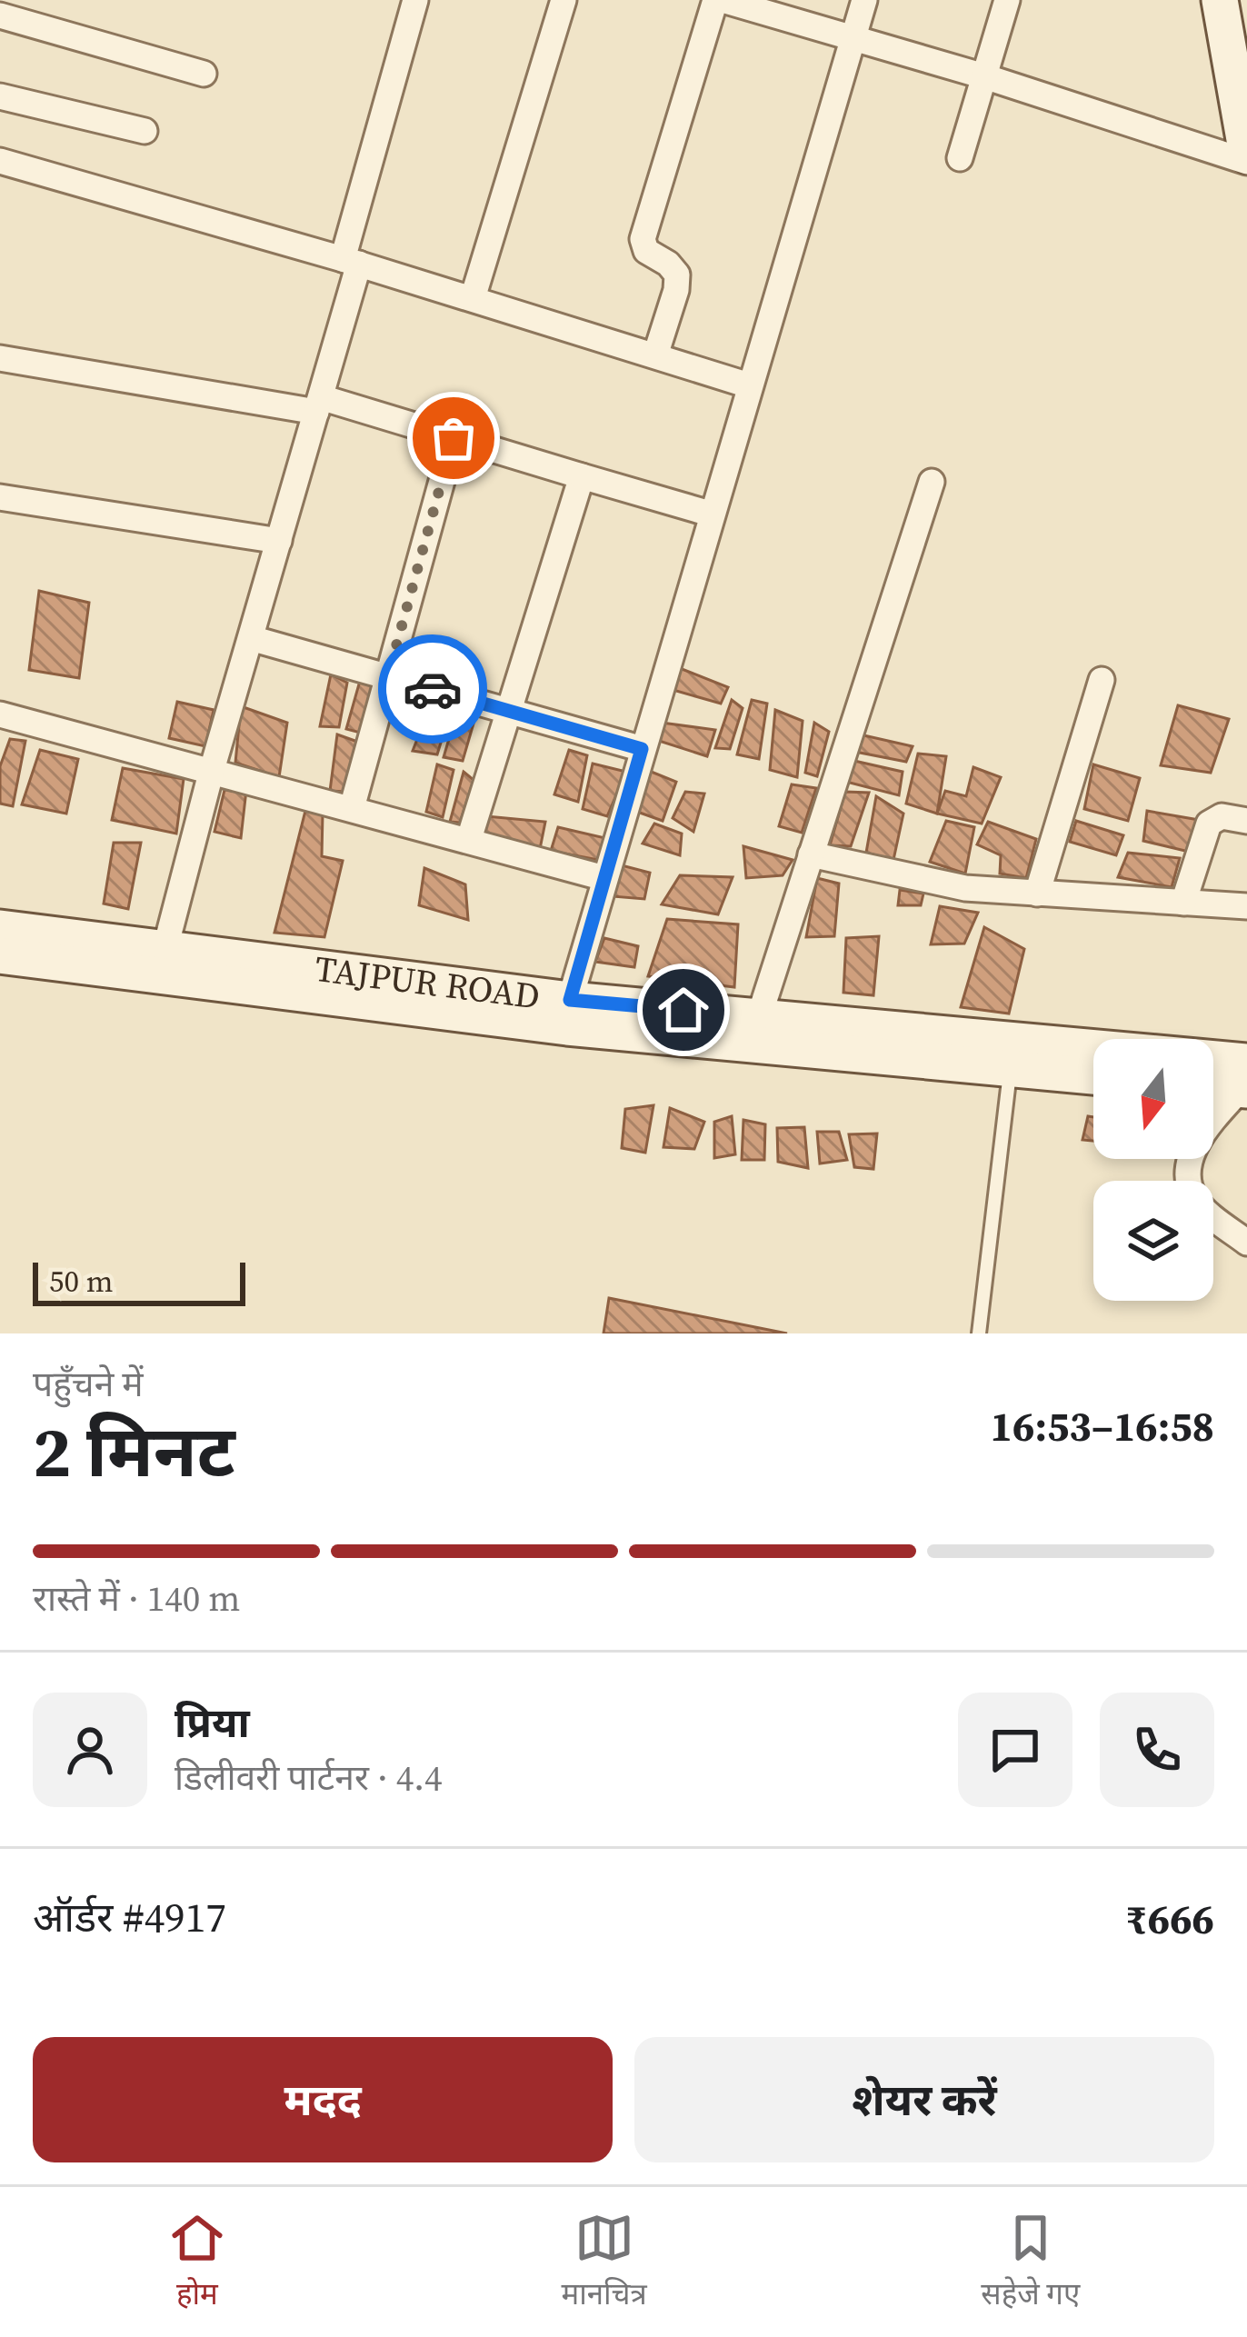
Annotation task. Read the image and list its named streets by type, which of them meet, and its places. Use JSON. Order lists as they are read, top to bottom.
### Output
{
  "streets": {
    "main road": ["TAJPUR ROAD"]
  },
  "scale_bar": "50 m",
  "north": "bottom",
  "page": {
    "scale": "50 m",
    "heading": ["2 मिनट", "पहुँचने में", "16:53–16:58"],
    "panel": [
      "प्रिया",
      "डिलीवरी पार्टनर · 4.4",
      "ऑर्डर #4917",
      "₹666"
    ],
    "bar": "रास्ते में · 140 m",
    "buttons": ["मदद", "शेयर करें"],
    "tabs": ["होम", "मानचित्र", "सहेजे गए"]
  }
}
